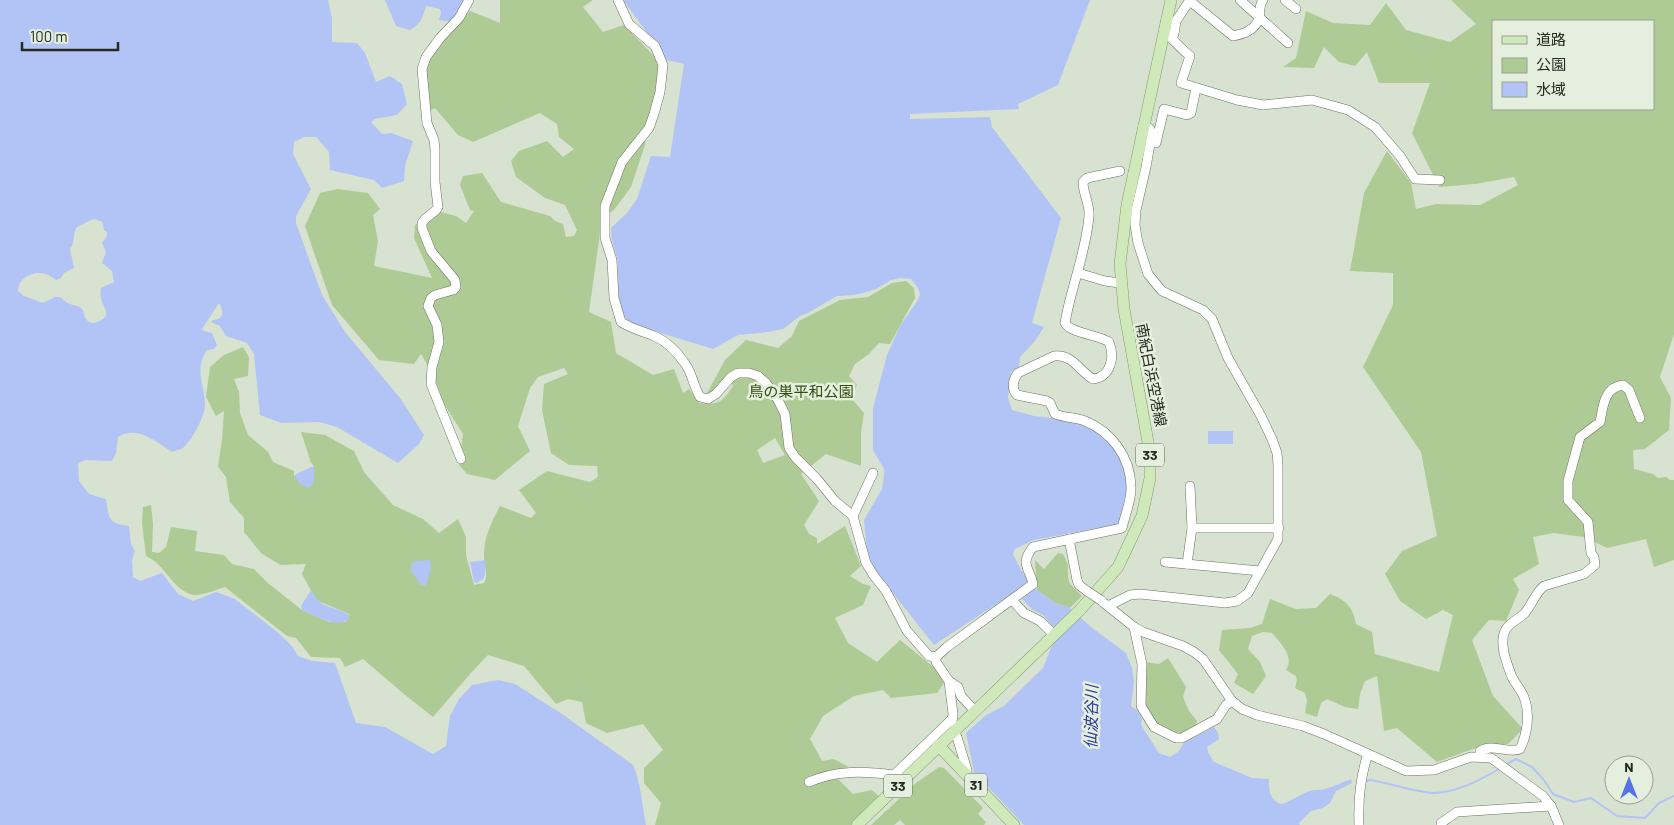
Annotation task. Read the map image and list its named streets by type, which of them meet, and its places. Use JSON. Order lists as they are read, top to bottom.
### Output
{
  "streets": {
    "main road": ["南紀白浜空港線", "33", "31"]
  },
  "crossings": [
    ["南紀白浜空港線", "31"]
  ],
  "water": ["仙波谷川"],
  "parks": ["鳥の巣平和公園"],
  "legend": ["道路", "公園", "水域"],
  "scale_bar": "100 m",
  "north": "top"
}
